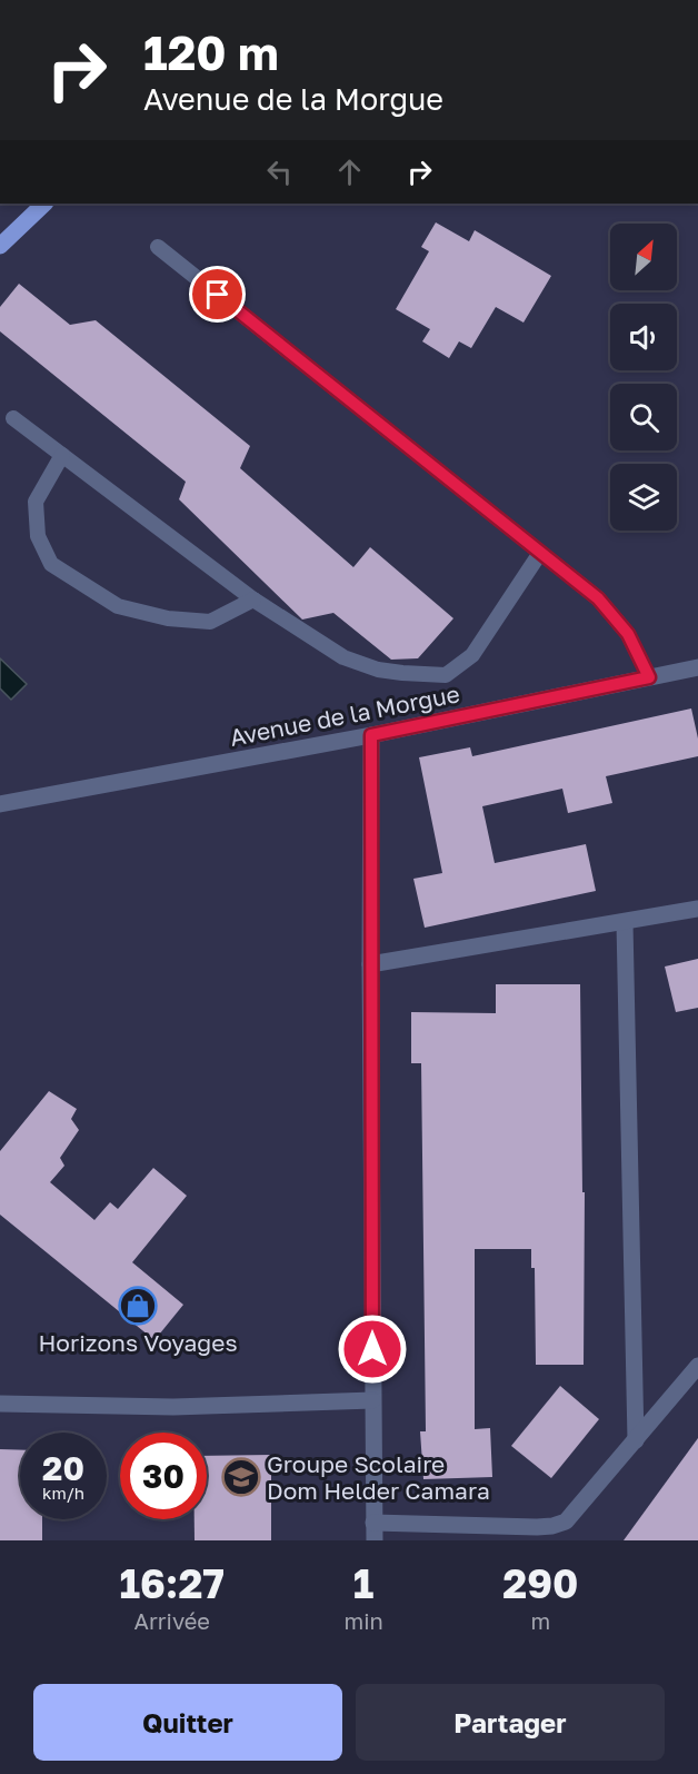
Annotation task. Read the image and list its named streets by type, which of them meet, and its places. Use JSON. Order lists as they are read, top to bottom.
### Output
{
  "streets": {
    "street": ["Avenue de la Morgue"]
  },
  "places": {
    "shop": ["Horizons Voyages"],
    "school or university": ["Groupe Scolaire Dom Helder Camara"]
  },
  "north": "top right",
  "page": {
    "turn": ["120 m", "Avenue de la Morgue"],
    "speed": "20 km/h",
    "limit": "30",
    "eta": [
      "16:27",
      "Arrivée",
      "1",
      "min",
      "290",
      "m"
    ],
    "buttons": ["Quitter", "Partager"]
  }
}
